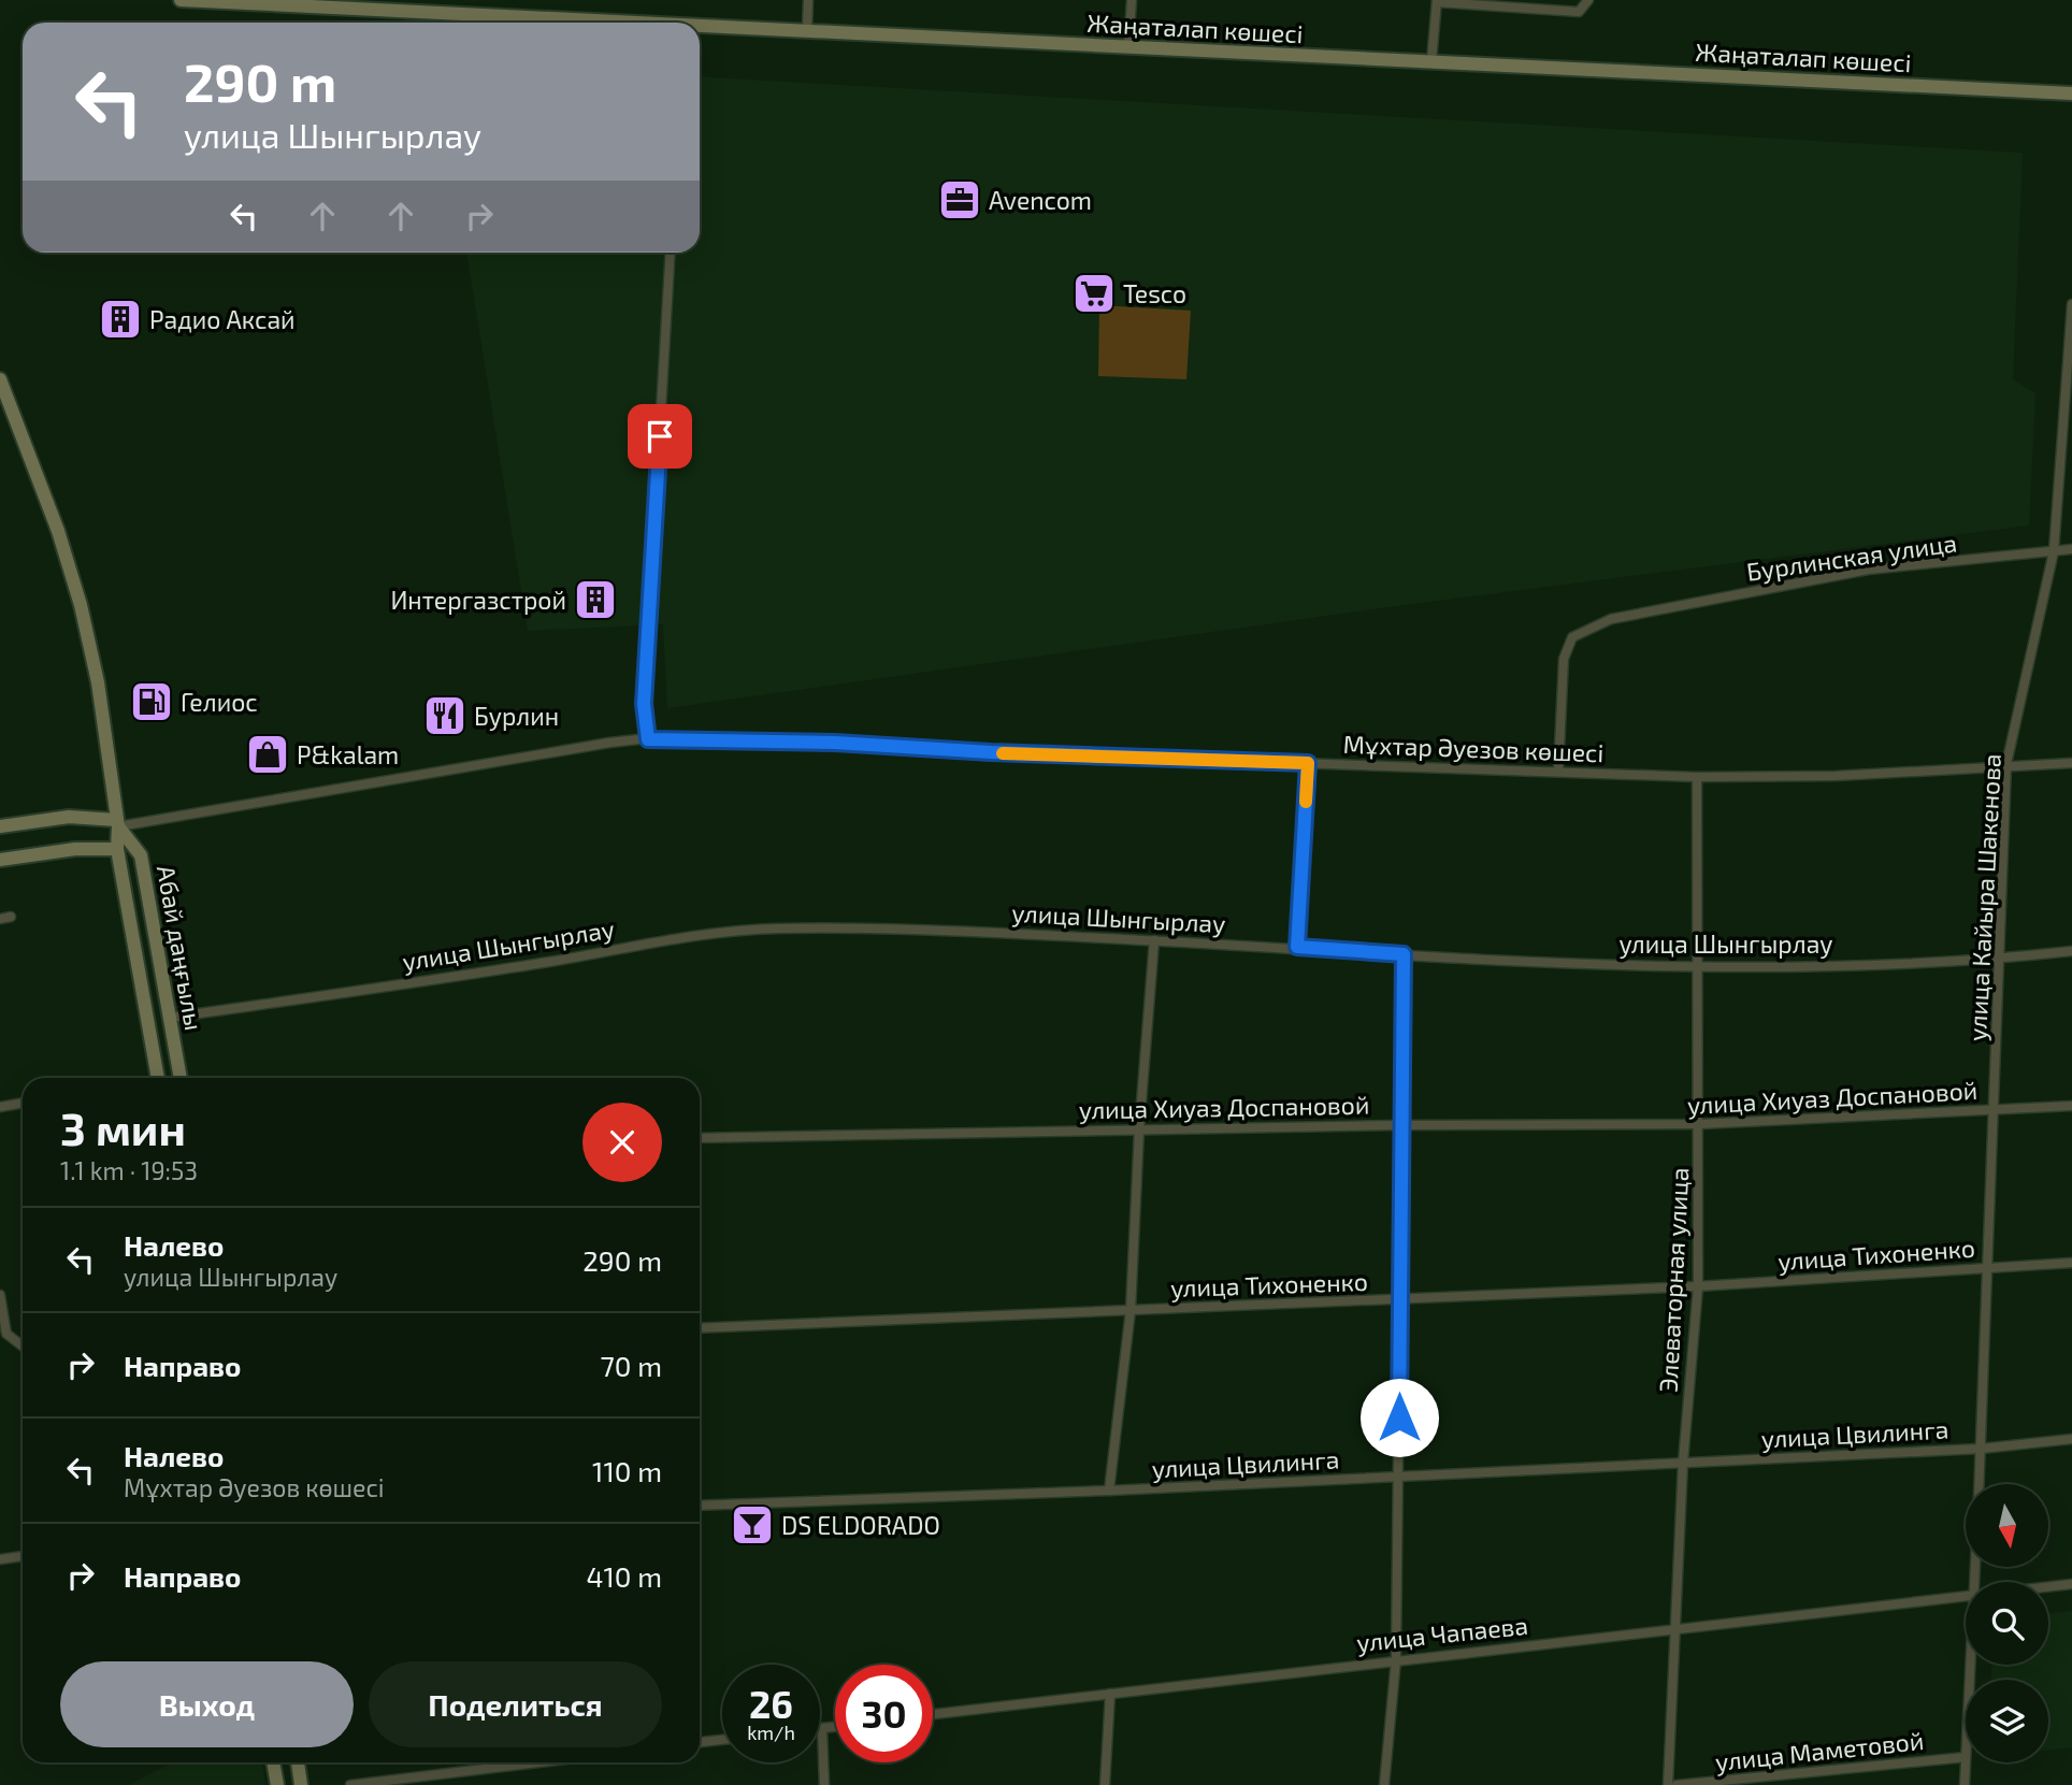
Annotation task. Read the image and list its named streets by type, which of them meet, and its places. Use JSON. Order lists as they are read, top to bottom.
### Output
{
  "streets": {
    "main road": ["Жаңаталап көшесі", "Абай даңғылы"],
    "street": [
      "Бурлинская улица",
      "Мұхтар Әуезов көшесі",
      "улица Кайыра Шакенова",
      "улица Шынгырлау",
      "улица Хиуаз Доспановой",
      "улица Тихоненко",
      "Элеваторная улица",
      "улица Цвилинга",
      "улица Чапаева",
      "улица Маметовой"
    ]
  },
  "crossings": [
    ["Бурлинская улица", "Мұхтар Әуезов көшесі"],
    ["Бурлинская улица", "улица Кайыра Шакенова"],
    ["Мұхтар Әуезов көшесі", "улица Кайыра Шакенова"],
    ["Мұхтар Әуезов көшесі", "Абай даңғылы"],
    ["Мұхтар Әуезов көшесі", "Элеваторная улица"],
    ["улица Кайыра Шакенова", "улица Шынгырлау"],
    ["улица Кайыра Шакенова", "улица Хиуаз Доспановой"],
    ["улица Кайыра Шакенова", "улица Тихоненко"],
    ["улица Кайыра Шакенова", "улица Цвилинга"],
    ["улица Кайыра Шакенова", "улица Маметовой"],
    ["улица Шынгырлау", "Абай даңғылы"],
    ["улица Шынгырлау", "Элеваторная улица"],
    ["улица Хиуаз Доспановой", "Элеваторная улица"],
    ["улица Тихоненко", "Элеваторная улица"],
    ["Элеваторная улица", "улица Цвилинга"],
    ["Элеваторная улица", "улица Чапаева"]
  ],
  "places": {
    "office": ["Avencom"],
    "supermarket": ["Tesco"],
    "building": ["Радио Аксай", "Интергазстрой"],
    "fuel station": ["Гелиос"],
    "restaurant": ["Бурлин"],
    "shop": ["P&kalam"],
    "bar": ["DS ELDORADO"]
  },
  "north": "bottom",
  "page": {
    "turn": ["290 m", "улица Шынгырлау"],
    "heading": ["3 мин", "1.1 km · 19:53"],
    "list": [
      {
        "name": "Налево",
        "note": "улица Шынгырлау",
        "value": "290 m"
      },
      {
        "name": "Направо",
        "value": "70 m"
      },
      {
        "name": "Налево",
        "note": "Мұхтар Әуезов көшесі",
        "value": "110 m"
      },
      {
        "name": "Направо",
        "value": "410 m"
      }
    ],
    "buttons": ["Выход", "Поделиться"],
    "speed": "26 km/h",
    "limit": "30"
  }
}
